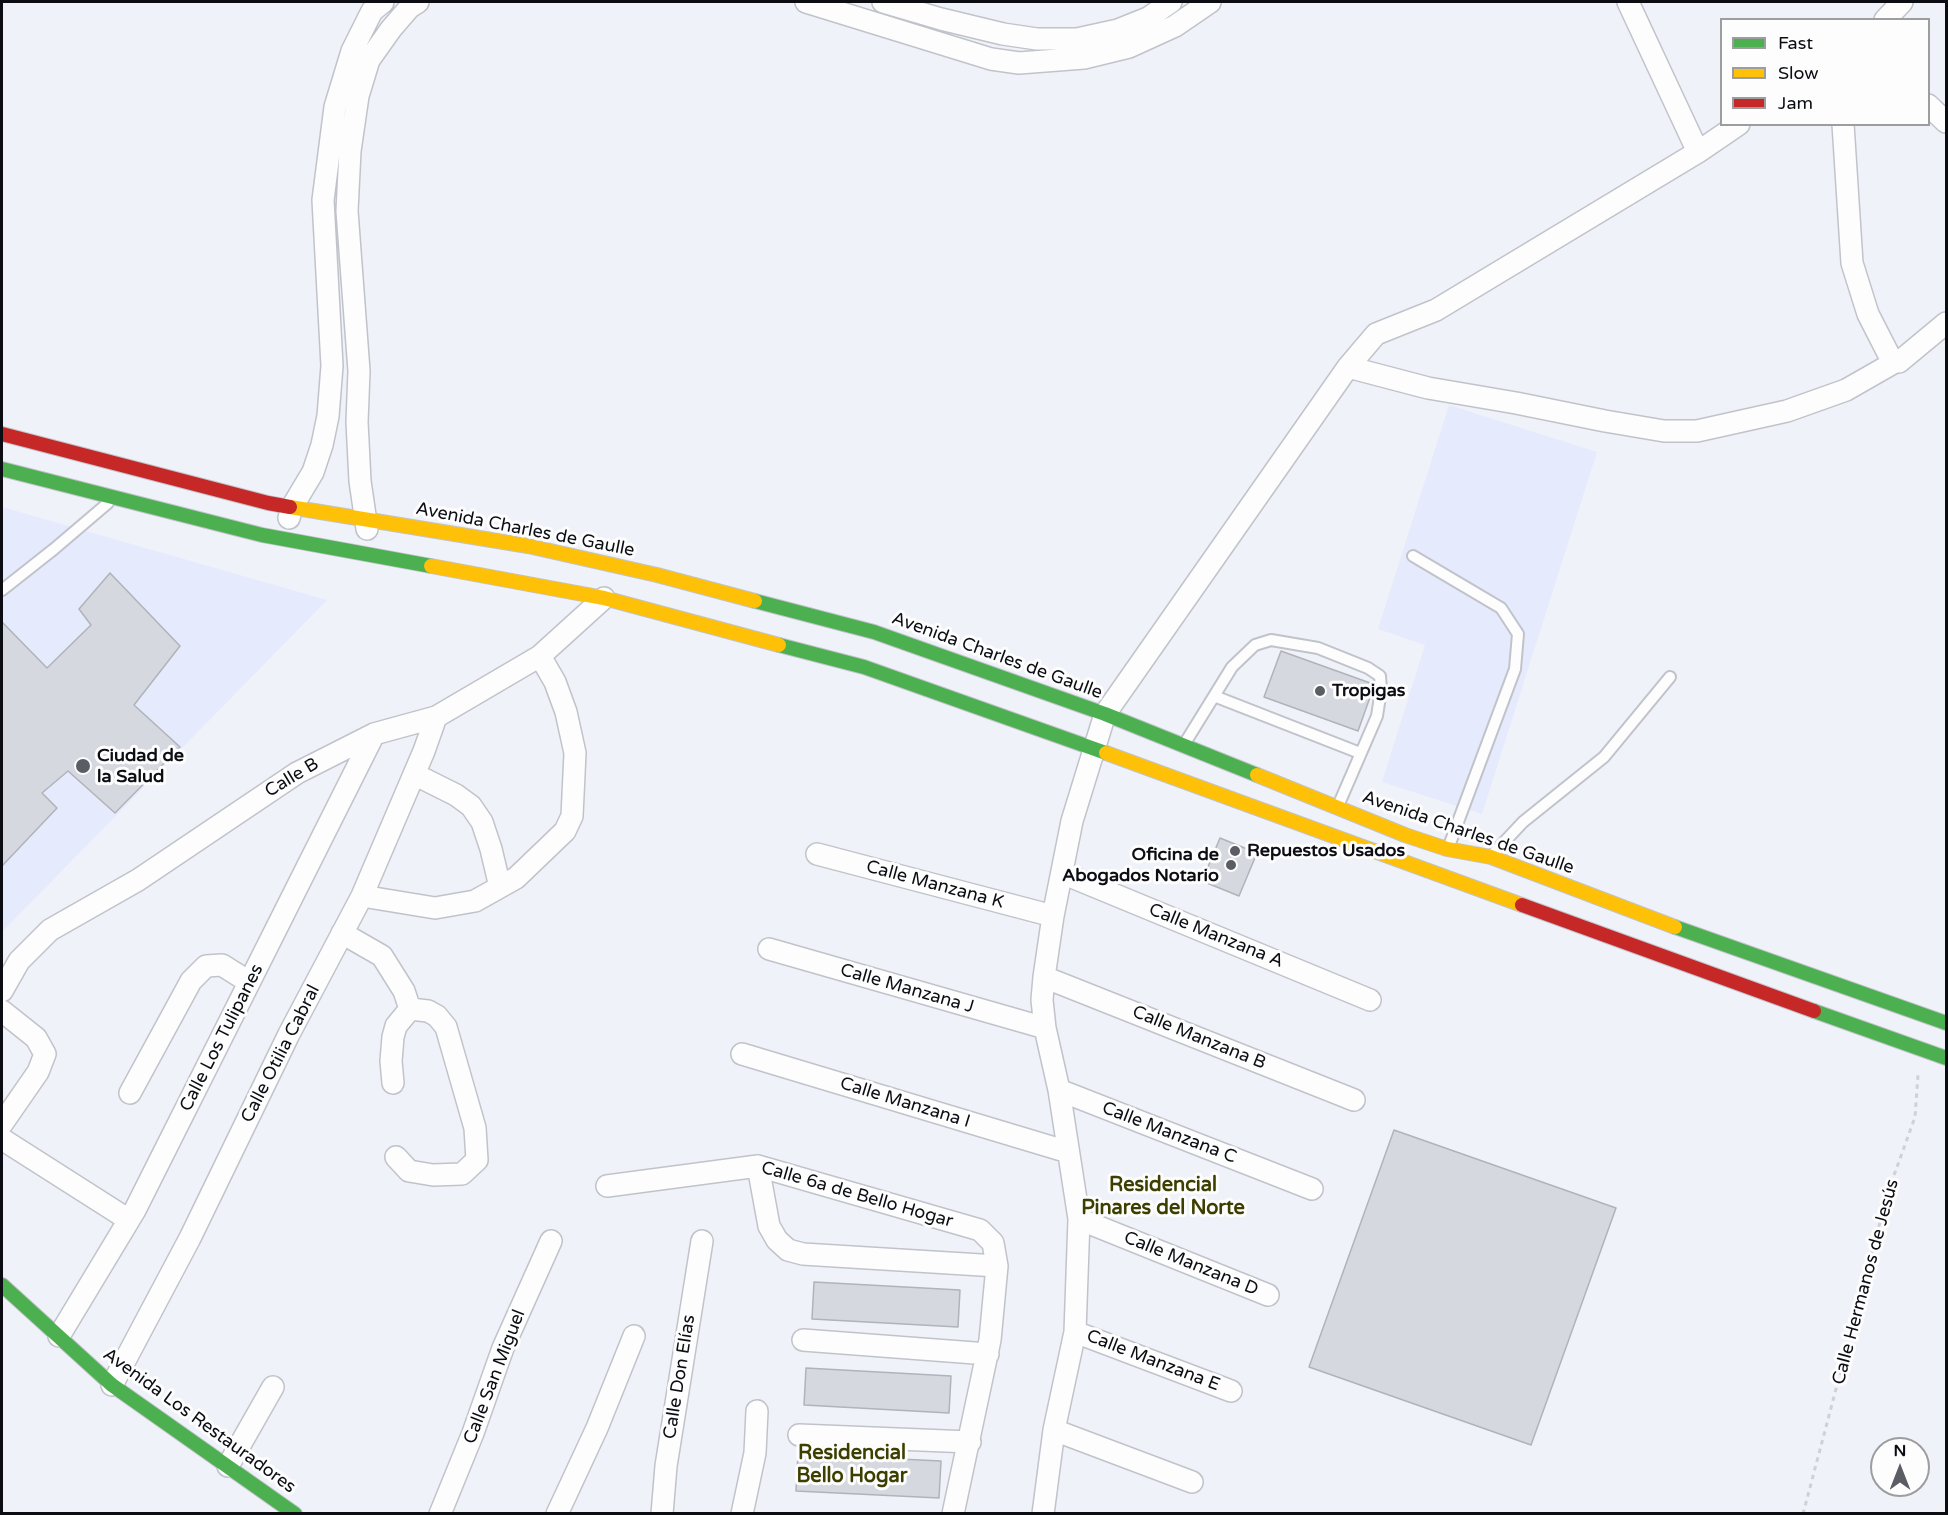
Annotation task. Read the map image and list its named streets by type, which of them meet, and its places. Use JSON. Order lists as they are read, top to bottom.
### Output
{
  "streets": {
    "main road": ["Avenida Charles de Gaulle", "Avenida Los Restauradores"],
    "street": [
      "Calle B",
      "Calle Manzana K",
      "Calle Manzana A",
      "Calle Manzana J",
      "Calle Los Tulipanes",
      "Calle Manzana B",
      "Calle Otilia Cabral",
      "Calle Manzana I",
      "Calle Manzana C",
      "Calle 6a de Bello Hogar",
      "Calle Manzana D",
      "Calle Manzana E",
      "Calle San Miguel",
      "Calle Don Elías"
    ],
    "path": ["Calle Hermanos de Jesús"]
  },
  "crossings": [
    ["Calle B", "Calle Los Tulipanes"],
    ["Calle B", "Calle Otilia Cabral"],
    ["Calle Los Tulipanes", "Avenida Los Restauradores"],
    ["Calle Otilia Cabral", "Avenida Los Restauradores"]
  ],
  "districts": ["Residencial Pinares del Norte", "Residencial Bello Hogar"],
  "places": [
    "Tropigas",
    "Ciudad de la Salud",
    "Repuestos Usados",
    "Oficina de Abogados Notario"
  ],
  "legend": ["Fast", "Slow", "Jam"],
  "north": "top"
}
